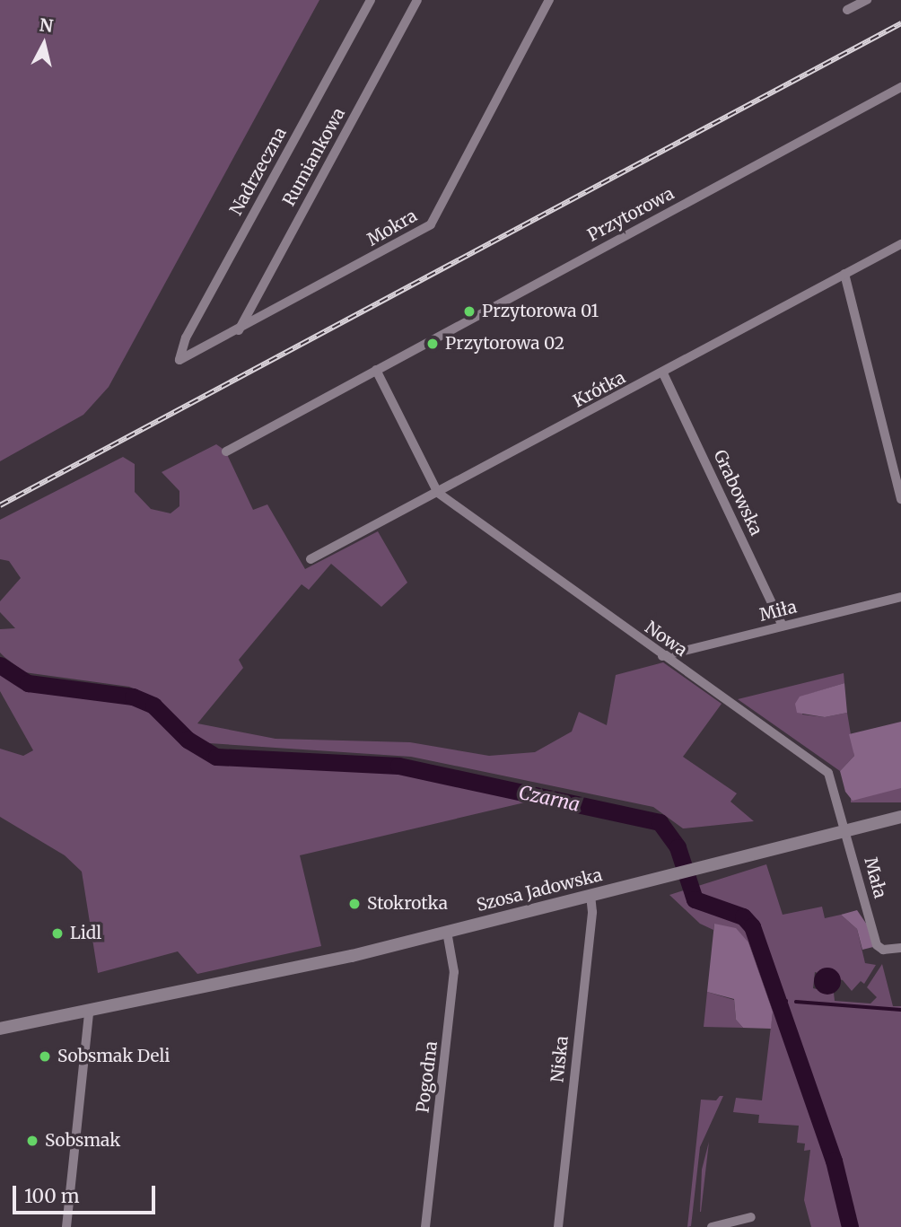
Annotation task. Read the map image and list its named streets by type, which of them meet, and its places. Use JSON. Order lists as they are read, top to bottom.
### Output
{
  "streets": {
    "main road": ["Szosa Jadowska"],
    "street": [
      "Rumiankowa",
      "Nadrzeczna",
      "Przytorowa",
      "Mokra",
      "Krótka",
      "Grabowska",
      "Miła",
      "Nowa",
      "Mała",
      "Niska",
      "Pogodna"
    ]
  },
  "crossings": [
    ["Rumiankowa", "Mokra"],
    ["Nadrzeczna", "Mokra"],
    ["Krótka", "Grabowska"],
    ["Krótka", "Nowa"],
    ["Grabowska", "Miła"],
    ["Miła", "Nowa"],
    ["Nowa", "Mała"],
    ["Nowa", "Szosa Jadowska"],
    ["Mała", "Szosa Jadowska"],
    ["Szosa Jadowska", "Niska"],
    ["Szosa Jadowska", "Pogodna"]
  ],
  "water": ["Czarna"],
  "places": [
    "Przytorowa 01",
    "Przytorowa 02",
    "Stokrotka",
    "Lidl",
    "Sobsmak Deli",
    "Sobsmak"
  ],
  "scale_bar": "100 m",
  "north": "top"
}
